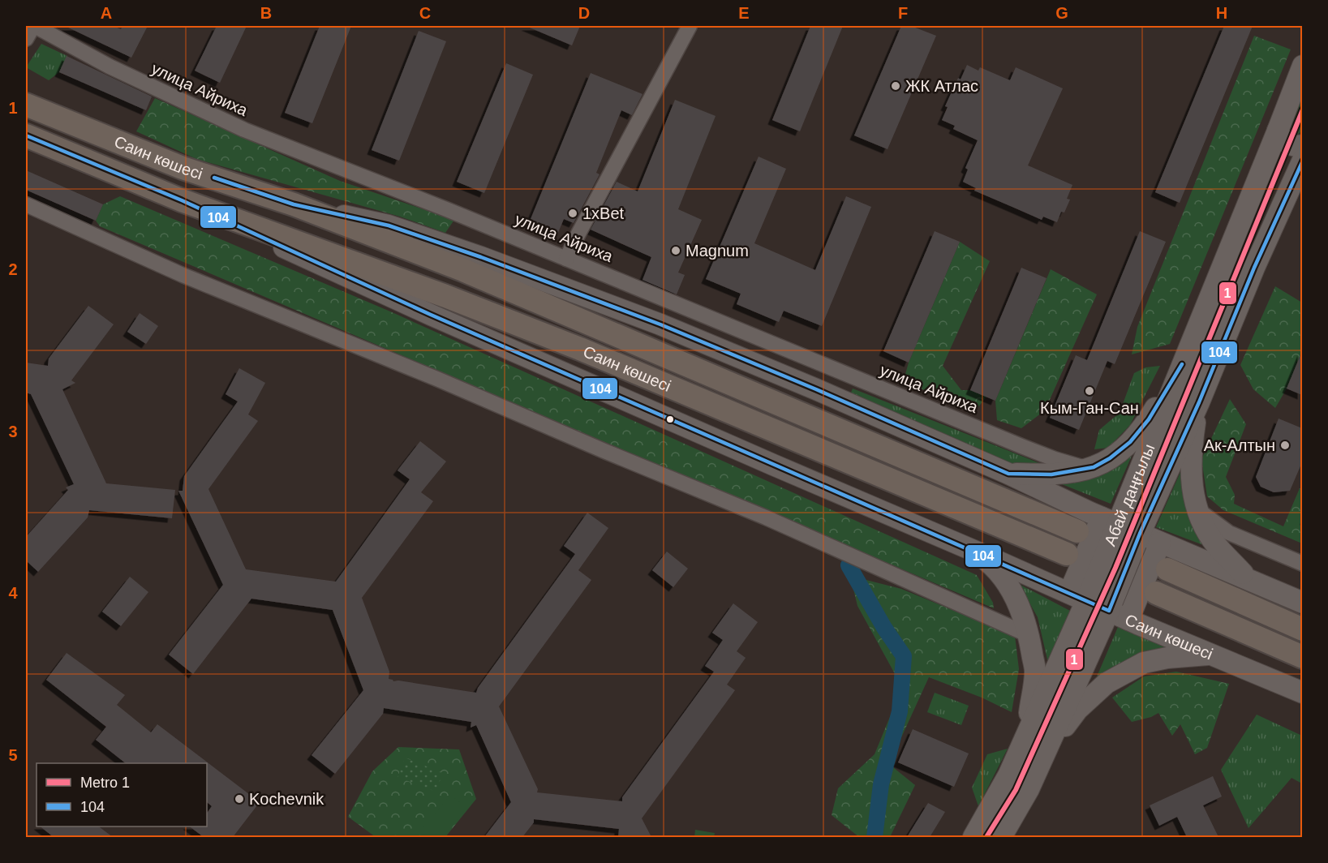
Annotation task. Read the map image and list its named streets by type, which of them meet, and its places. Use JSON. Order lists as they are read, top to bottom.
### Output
{
  "streets": {
    "main road": ["Саин көшесі", "Абай даңғылы"],
    "street": ["улица Айриха"]
  },
  "crossings": [
    ["Саин көшесі", "Абай даңғылы"]
  ],
  "places": [
    "ЖК Атлас",
    "1xBet",
    "Magnum",
    "Кым-Ган-Сан",
    "Ак-Алтын",
    "Kochevnik"
  ],
  "lines": ["metro line 1", "transit line 104"],
  "legend": ["Metro 1", "104"],
  "grid": {
    "columns": [
      "A",
      "B",
      "C",
      "D",
      "E",
      "F",
      "G",
      "H"
    ],
    "rows": [
      "1",
      "2",
      "3",
      "4",
      "5"
    ]
  }
}
